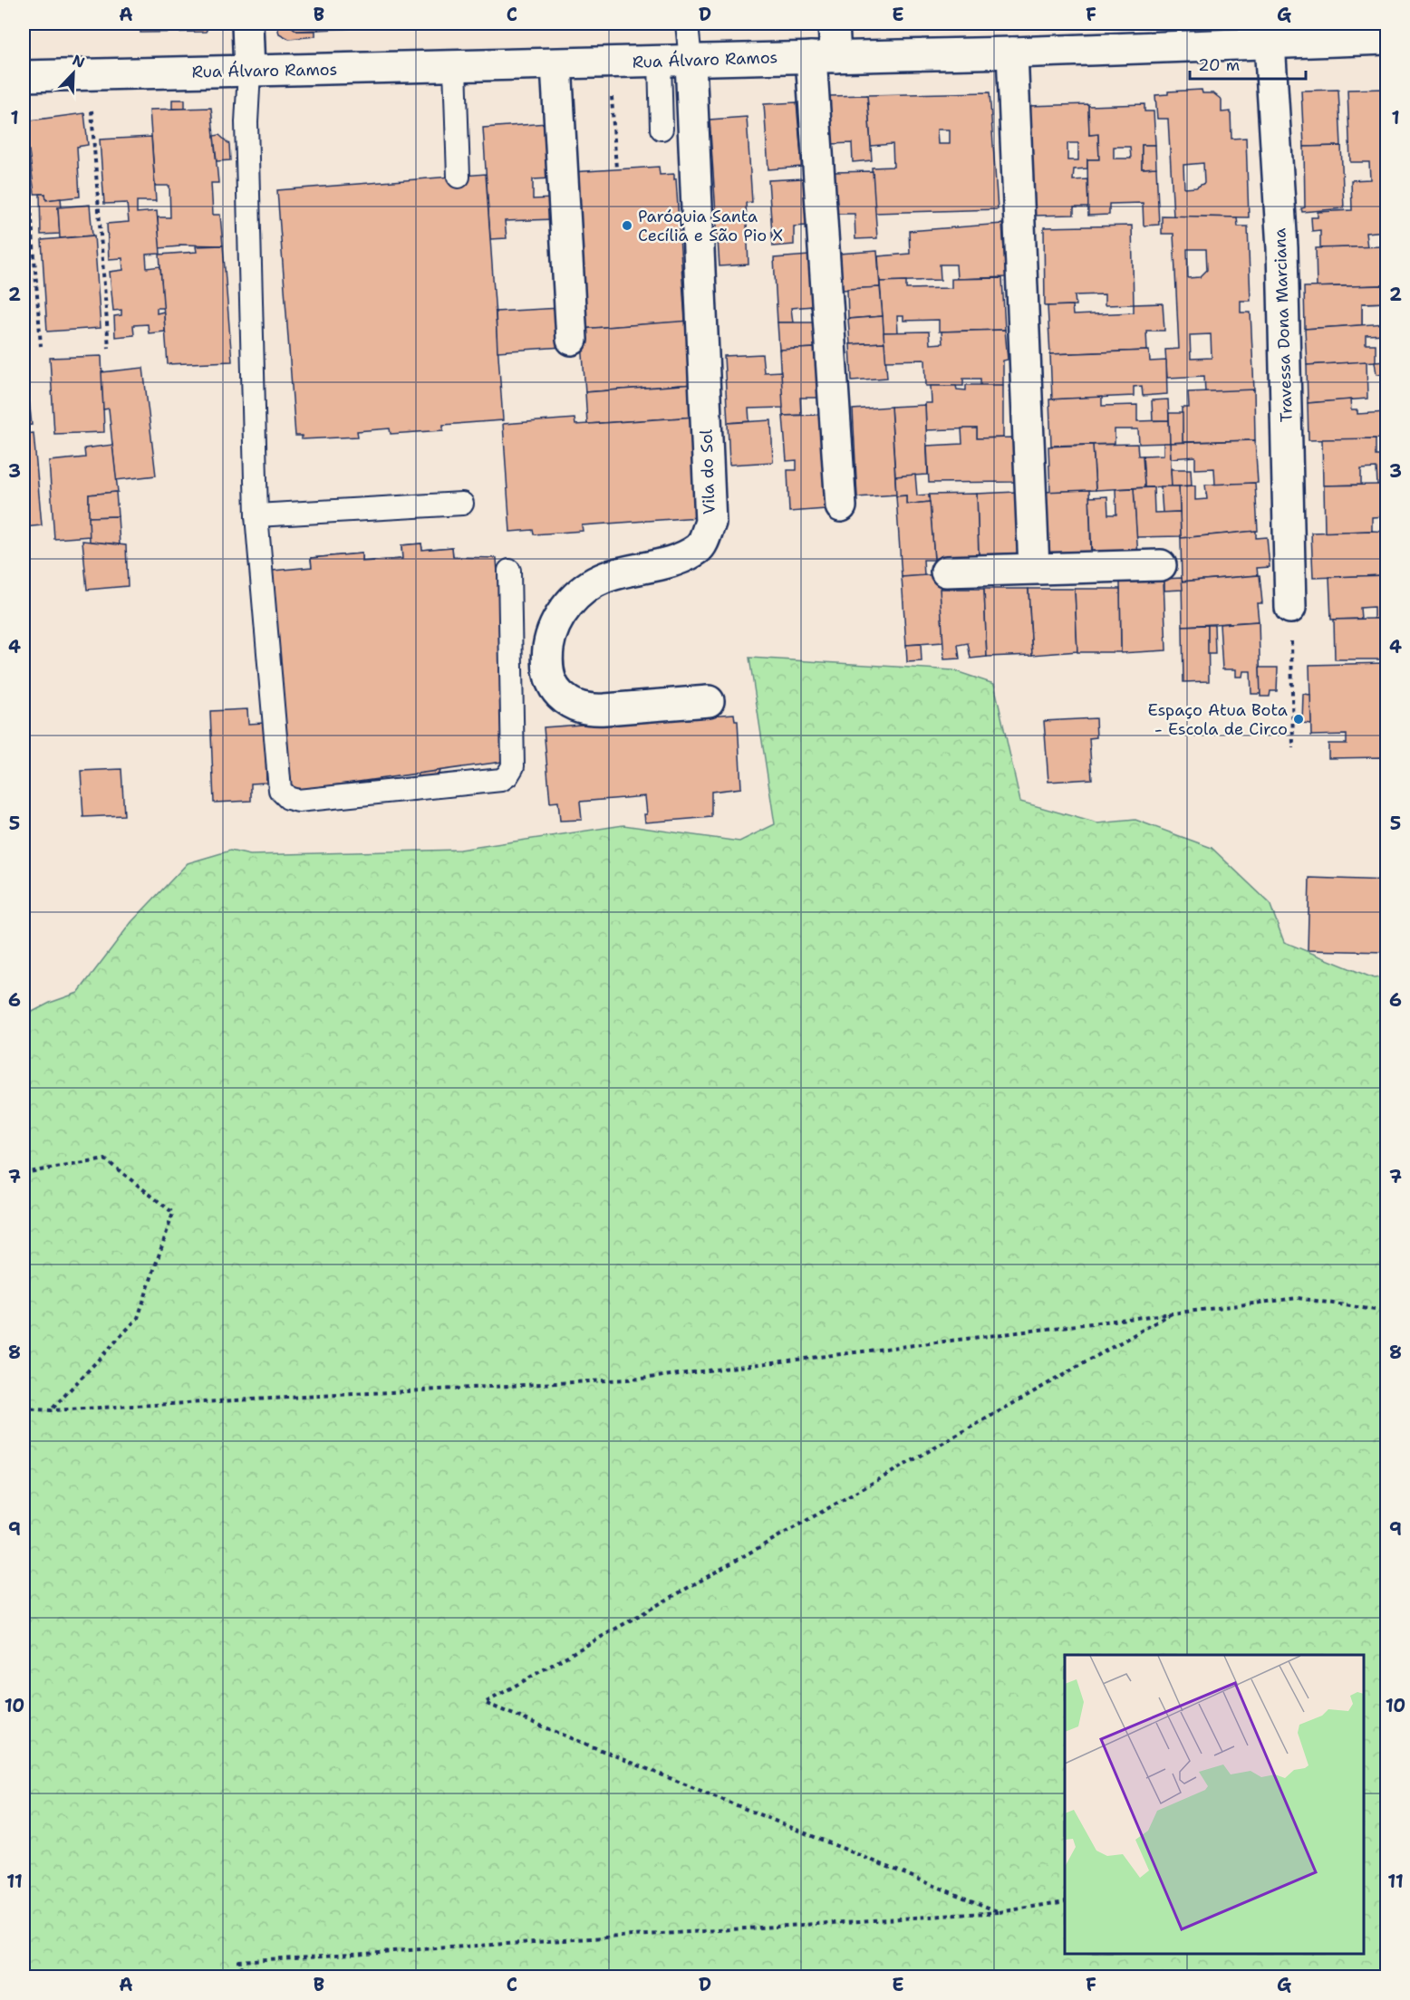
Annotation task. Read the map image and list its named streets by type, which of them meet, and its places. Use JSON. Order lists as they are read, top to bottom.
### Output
{
  "streets": {
    "street": ["Rua Álvaro Ramos", "Travessa Dona Marciana", "Vila do Sol"]
  },
  "crossings": [
    ["Rua Álvaro Ramos", "Travessa Dona Marciana"],
    ["Rua Álvaro Ramos", "Vila do Sol"]
  ],
  "places": ["Paróquia Santa Cecília e São Pio X", "Espaço Atua Bota - Escola de Circo"],
  "scale_bar": "20 m",
  "north": "top right",
  "grid": {
    "columns": [
      "A",
      "B",
      "C",
      "D",
      "E",
      "F",
      "G"
    ],
    "rows": [
      "1",
      "2",
      "3",
      "4",
      "5",
      "6",
      "7",
      "8",
      "9",
      "10",
      "11"
    ]
  }
}
